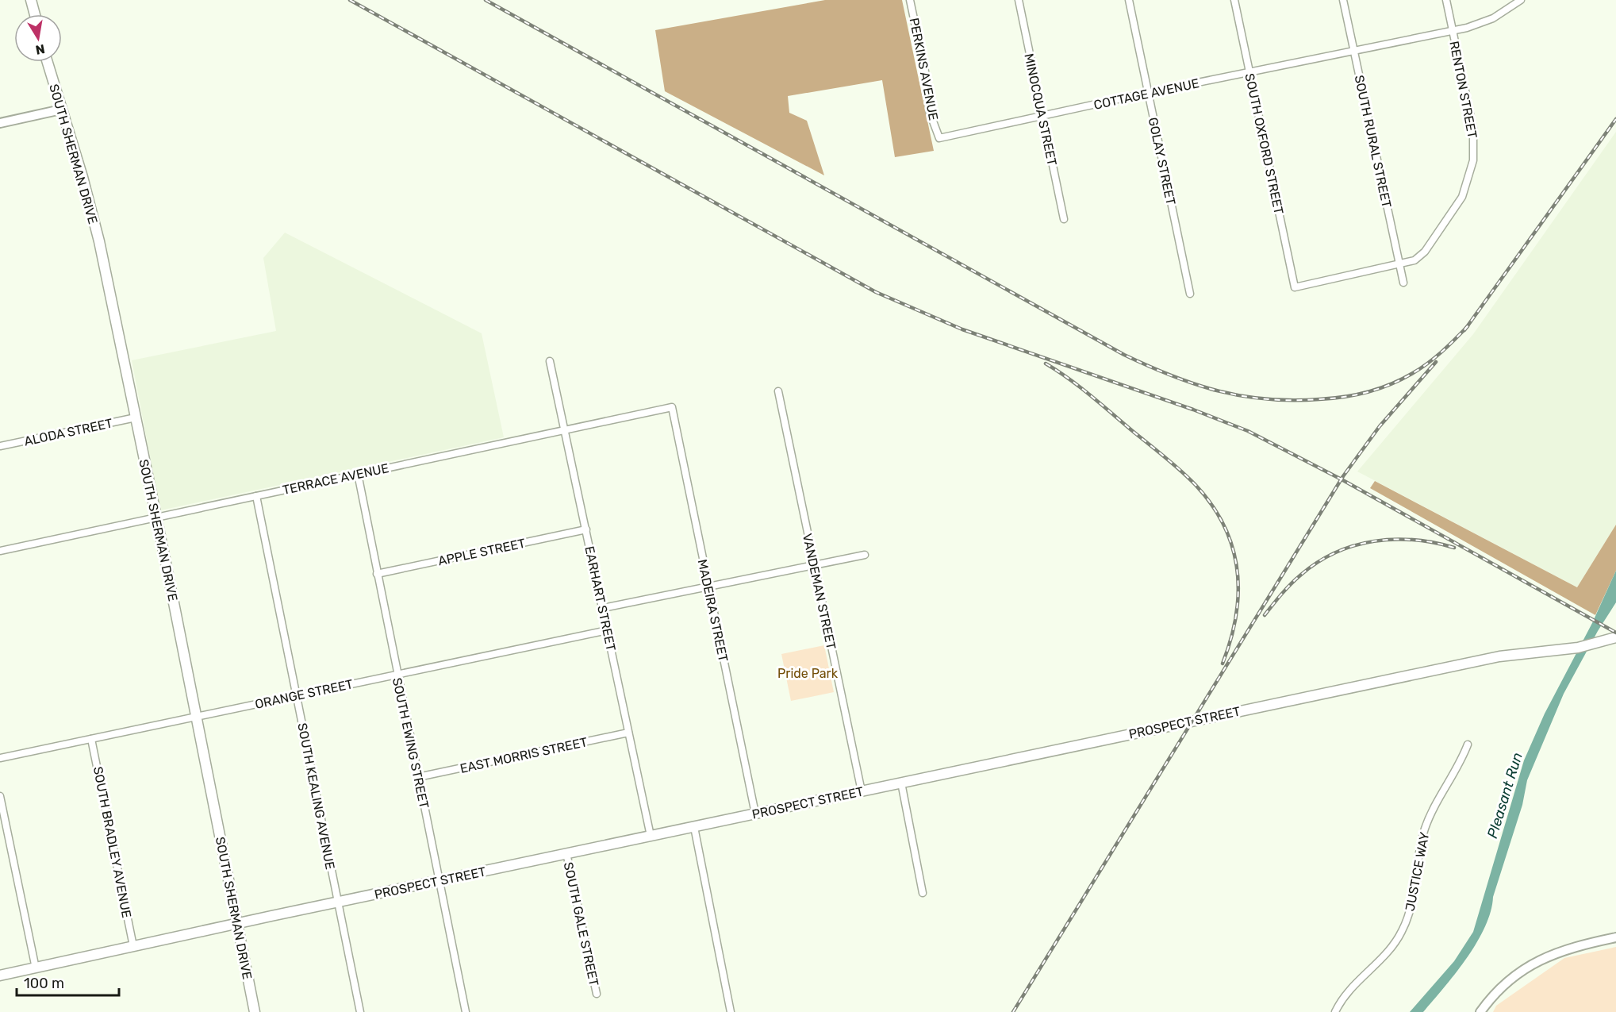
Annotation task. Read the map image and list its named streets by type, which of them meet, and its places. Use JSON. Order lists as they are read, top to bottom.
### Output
{
  "streets": {
    "main road": ["SOUTH SHERMAN DRIVE", "PROSPECT STREET"],
    "street": [
      "PERKINS AVENUE",
      "RENTON STREET",
      "COTTAGE AVENUE",
      "MINOCQUA STREET",
      "SOUTH RURAL STREET",
      "SOUTH OXFORD STREET",
      "GOLAY STREET",
      "ALODA STREET",
      "TERRACE AVENUE",
      "APPLE STREET",
      "VANDEMAN STREET",
      "EARHART STREET",
      "MADEIRA STREET",
      "ORANGE STREET",
      "SOUTH EWING STREET",
      "EAST MORRIS STREET",
      "SOUTH KEALING AVENUE",
      "SOUTH BRADLEY AVENUE",
      "JUSTICE WAY",
      "SOUTH GALE STREET"
    ]
  },
  "crossings": [
    ["PERKINS AVENUE", "COTTAGE AVENUE"],
    ["RENTON STREET", "COTTAGE AVENUE"],
    ["RENTON STREET", "SOUTH RURAL STREET"],
    ["RENTON STREET", "SOUTH OXFORD STREET"],
    ["COTTAGE AVENUE", "MINOCQUA STREET"],
    ["COTTAGE AVENUE", "SOUTH RURAL STREET"],
    ["COTTAGE AVENUE", "SOUTH OXFORD STREET"],
    ["COTTAGE AVENUE", "GOLAY STREET"],
    ["SOUTH RURAL STREET", "SOUTH OXFORD STREET"],
    ["SOUTH SHERMAN DRIVE", "ALODA STREET"],
    ["SOUTH SHERMAN DRIVE", "TERRACE AVENUE"],
    ["SOUTH SHERMAN DRIVE", "ORANGE STREET"],
    ["SOUTH SHERMAN DRIVE", "PROSPECT STREET"],
    ["TERRACE AVENUE", "EARHART STREET"],
    ["TERRACE AVENUE", "MADEIRA STREET"],
    ["TERRACE AVENUE", "SOUTH EWING STREET"],
    ["TERRACE AVENUE", "SOUTH KEALING AVENUE"],
    ["APPLE STREET", "EARHART STREET"],
    ["APPLE STREET", "SOUTH EWING STREET"],
    ["VANDEMAN STREET", "PROSPECT STREET"],
    ["EARHART STREET", "ORANGE STREET"],
    ["EARHART STREET", "PROSPECT STREET"],
    ["EARHART STREET", "EAST MORRIS STREET"],
    ["MADEIRA STREET", "PROSPECT STREET"],
    ["ORANGE STREET", "SOUTH EWING STREET"],
    ["ORANGE STREET", "SOUTH KEALING AVENUE"],
    ["ORANGE STREET", "SOUTH BRADLEY AVENUE"],
    ["PROSPECT STREET", "SOUTH EWING STREET"],
    ["PROSPECT STREET", "SOUTH KEALING AVENUE"],
    ["PROSPECT STREET", "SOUTH BRADLEY AVENUE"],
    ["PROSPECT STREET", "SOUTH GALE STREET"],
    ["SOUTH EWING STREET", "EAST MORRIS STREET"]
  ],
  "water": ["Pleasant Run"],
  "parks": ["Pride Park"],
  "scale_bar": "100 m",
  "north": "bottom"
}
